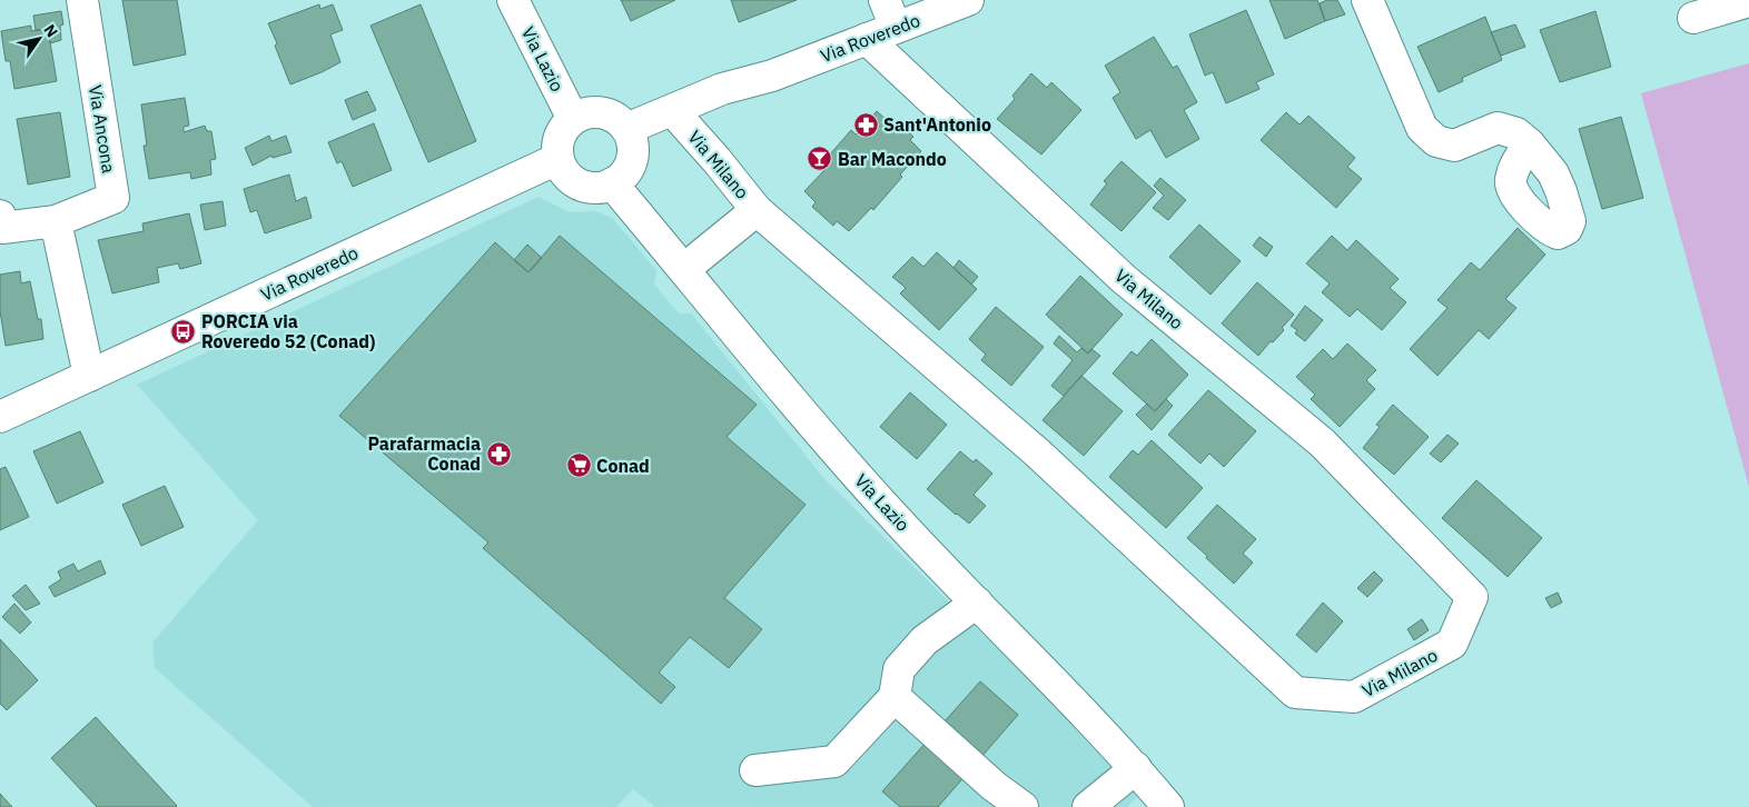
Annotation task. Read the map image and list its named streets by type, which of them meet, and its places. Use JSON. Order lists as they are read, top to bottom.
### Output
{
  "streets": {
    "street": [
      "Via Roveredo",
      "Via Lazio",
      "Via Ancona",
      "Via Milano"
    ]
  },
  "crossings": [
    ["Via Roveredo", "Via Lazio"],
    ["Via Roveredo", "Via Milano"],
    ["Via Lazio", "Via Milano"]
  ],
  "places": {
    "pharmacy": ["Sant'Antonio", "Parafarmacia Conad"],
    "bar": ["Bar Macondo"],
    "bus stop": ["PORCIA via Roveredo 52 (Conad)"],
    "supermarket": ["Conad"]
  },
  "north": "top right"
}
